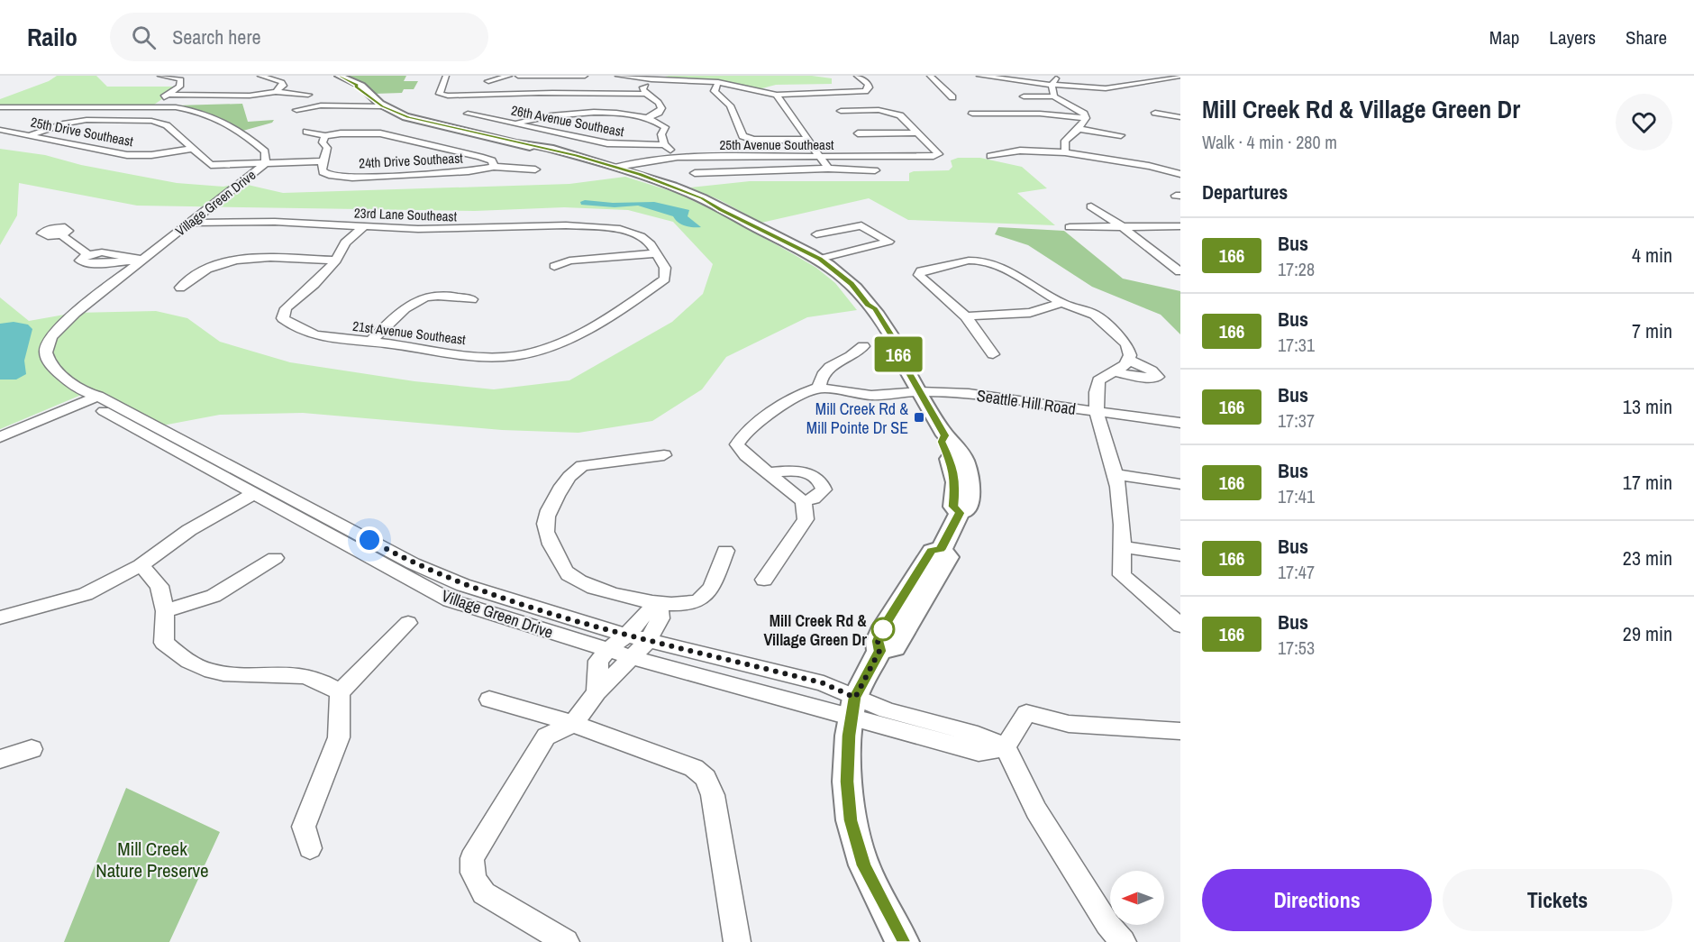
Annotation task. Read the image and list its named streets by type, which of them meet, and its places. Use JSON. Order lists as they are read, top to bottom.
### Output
{
  "streets": {
    "street": [
      "26th Avenue Southeast",
      "25th Drive Southeast",
      "25th Avenue Southeast",
      "24th Drive Southeast",
      "Village Green Drive",
      "23rd Lane Southeast",
      "21st Avenue Southeast",
      "Seattle Hill Road"
    ]
  },
  "crossings": [
    ["Village Green Drive", "23rd Lane Southeast"],
    ["23rd Lane Southeast", "21st Avenue Southeast"]
  ],
  "parks": ["Mill Creek Nature Preserve"],
  "places": {
    "transit": ["Mill Creek Rd & Mill Pointe Dr SE"],
    "other": ["Mill Creek Rd & Village Green Dr"]
  },
  "lines": ["bus line 166"],
  "north": "left",
  "page": {
    "header": "Railo",
    "search": "Search here",
    "nav": ["Map", "Layers", "Share"],
    "on_map": "166",
    "heading": [
      ["Mill Creek Rd & Village Green Dr", "Walk · 4 min · 280 m"],
      "Departures"
    ],
    "list": [
      {
        "mark": "166",
        "name": "Bus",
        "note": "17:28",
        "value": "4 min"
      },
      {
        "mark": "166",
        "name": "Bus",
        "note": "17:31",
        "value": "7 min"
      },
      {
        "mark": "166",
        "name": "Bus",
        "note": "17:37",
        "value": "13 min"
      },
      {
        "mark": "166",
        "name": "Bus",
        "note": "17:41",
        "value": "17 min"
      },
      {
        "mark": "166",
        "name": "Bus",
        "note": "17:47",
        "value": "23 min"
      },
      {
        "mark": "166",
        "name": "Bus",
        "note": "17:53",
        "value": "29 min"
      }
    ],
    "buttons": ["Directions", "Tickets"]
  }
}
